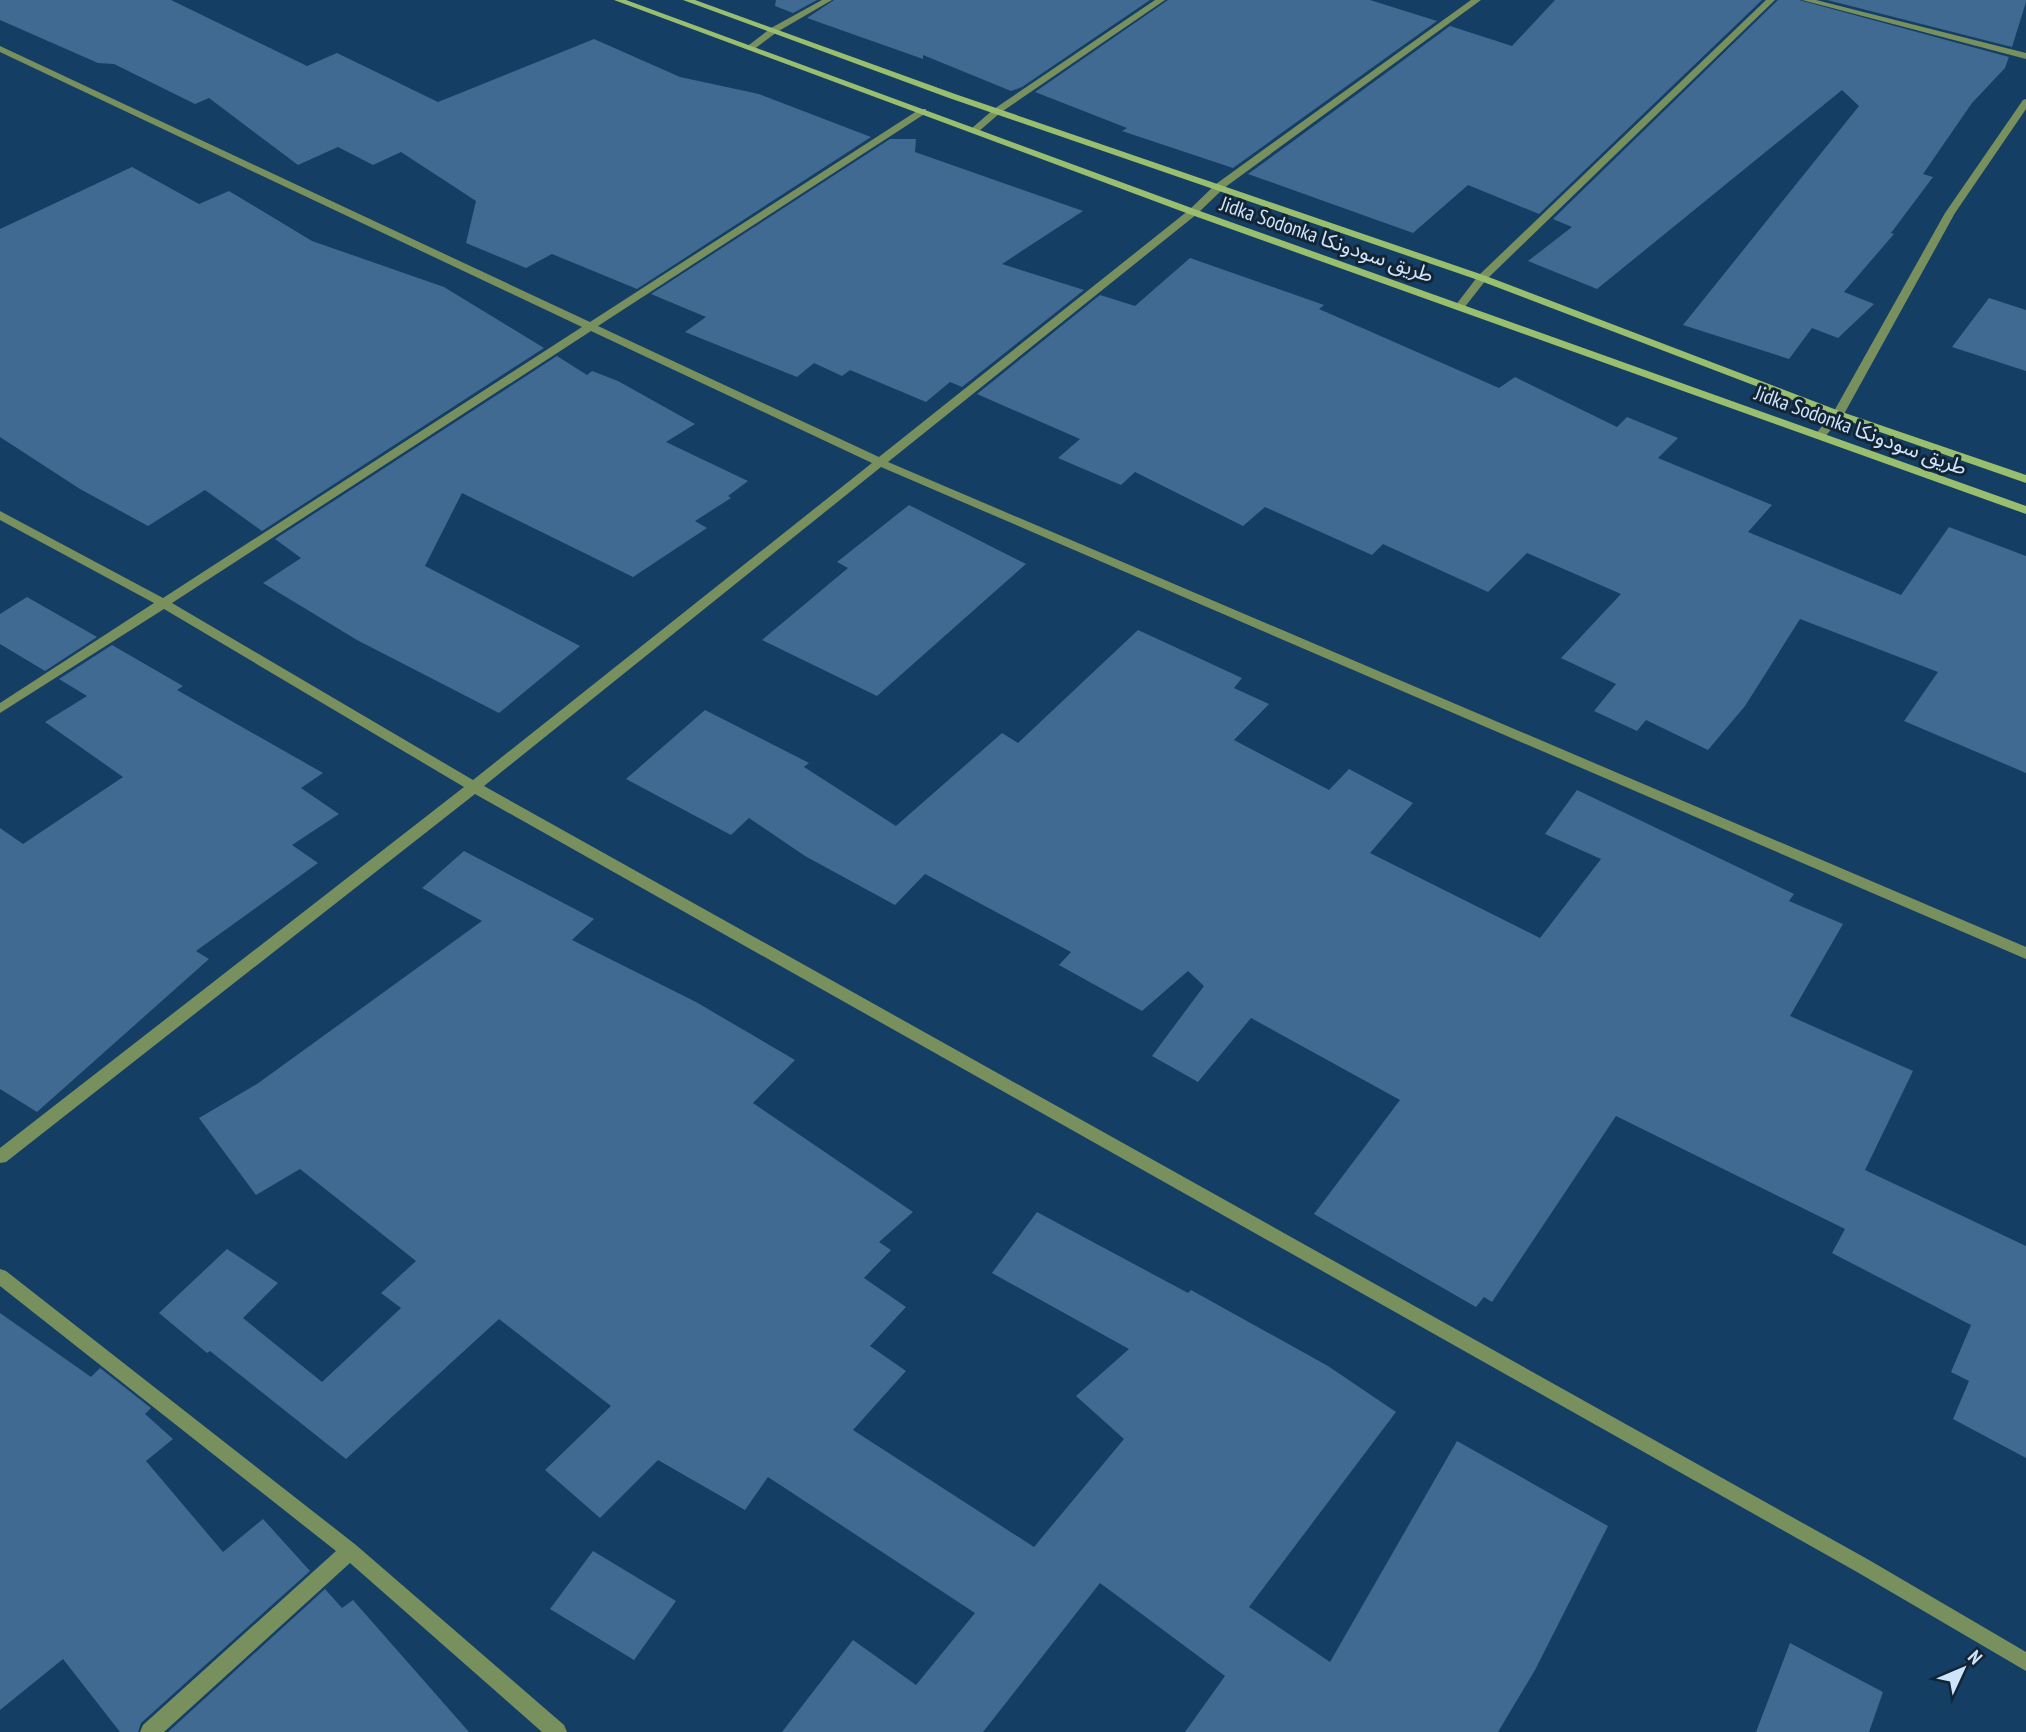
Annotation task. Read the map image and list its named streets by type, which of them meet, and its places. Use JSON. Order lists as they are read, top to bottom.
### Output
{
  "streets": {
    "main road": ["Jidka Sodonka طريق سودونكا"]
  },
  "north": "top right"
}
